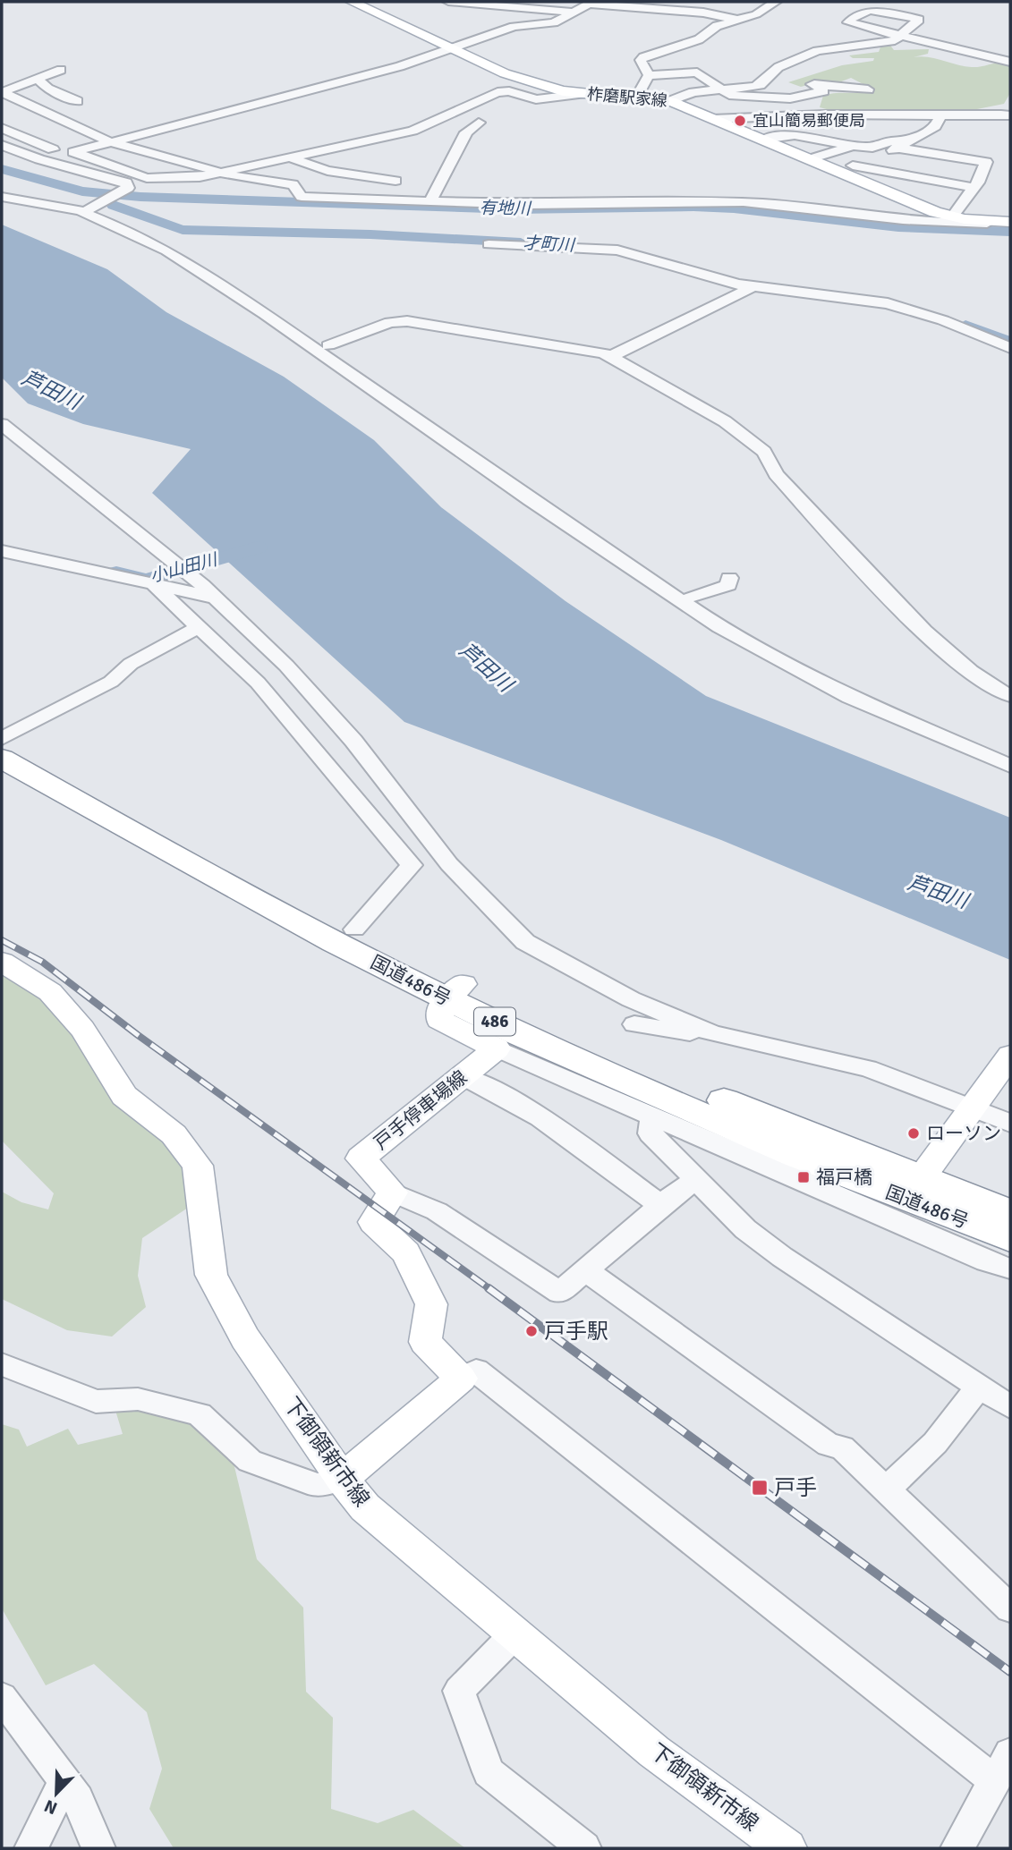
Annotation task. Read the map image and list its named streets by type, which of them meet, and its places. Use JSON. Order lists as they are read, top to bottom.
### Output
{
  "streets": {
    "highway": ["国道486号", "486"],
    "main road": ["柞磨駅家線", "戸手停車場線", "下御領新市線"]
  },
  "water": [
    "有地川",
    "才町川",
    "芦田川",
    "小山田川"
  ],
  "places": {
    "other": ["宜山簡易郵便局", "ローソン", "戸手駅"],
    "transit": ["福戸橋", "戸手"]
  },
  "north": "bottom left"
}
